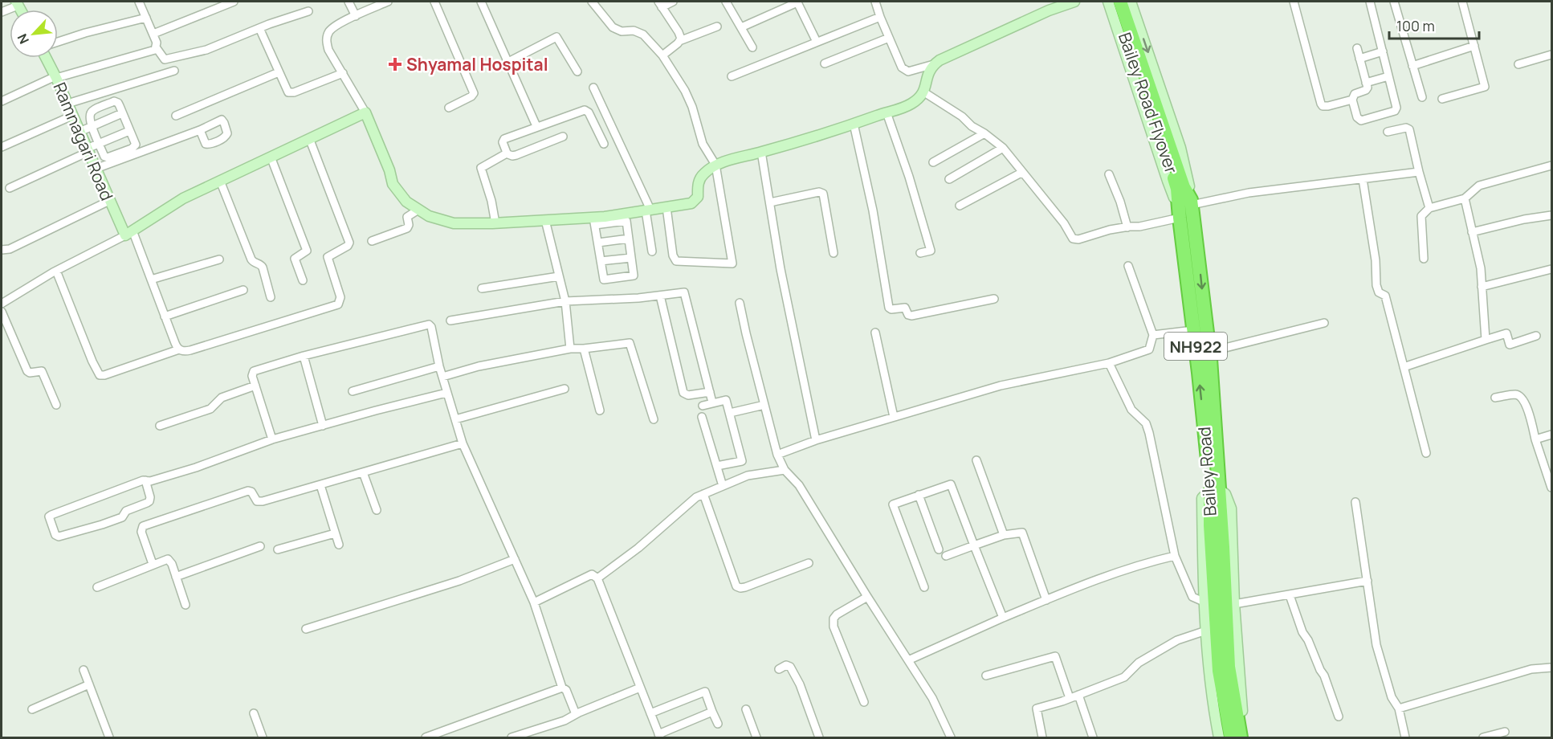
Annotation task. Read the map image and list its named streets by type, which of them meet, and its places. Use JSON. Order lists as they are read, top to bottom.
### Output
{
  "streets": {
    "highway": ["Bailey Road Flyover", "NH922", "Bailey Road"],
    "street": ["Ramnagari Road"]
  },
  "crossings": [
    ["Bailey Road Flyover", "NH922"],
    ["Bailey Road Flyover", "Bailey Road"],
    ["NH922", "Bailey Road"]
  ],
  "places": {
    "health": ["Shyamal Hospital"]
  },
  "scale_bar": "100 m",
  "north": "bottom left"
}
